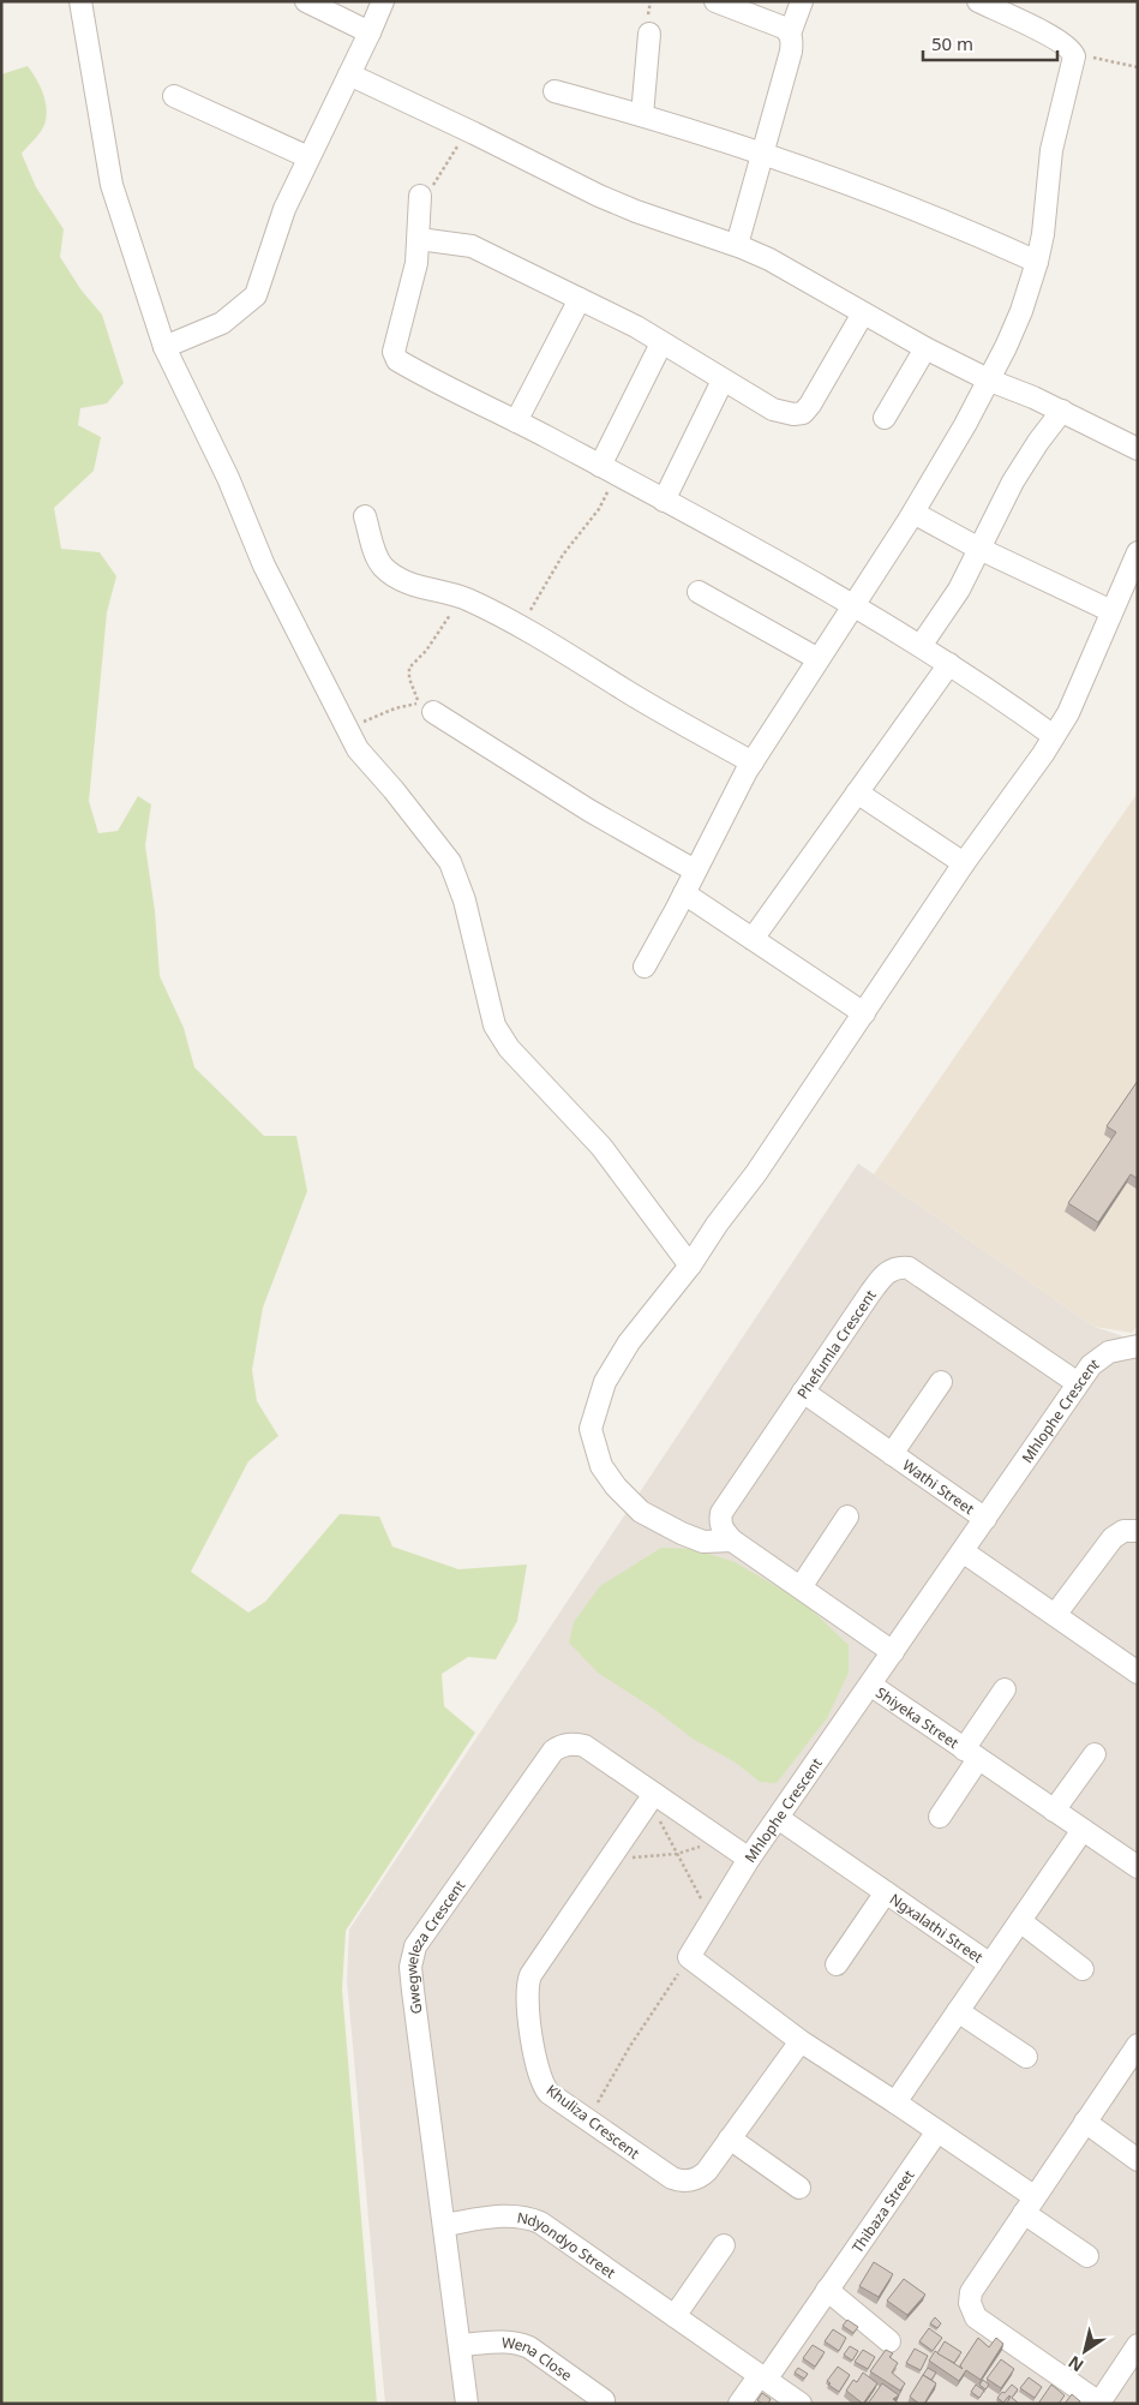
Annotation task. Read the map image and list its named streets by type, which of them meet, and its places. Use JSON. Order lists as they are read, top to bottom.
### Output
{
  "streets": {
    "street": [
      "Phefumla Crescent",
      "Mhlophe Crescent",
      "Wathi Street",
      "Shiyeka Street",
      "Ngxalathi Street",
      "Gwegweleza Crescent",
      "Khuliza Crescent",
      "Thibaza Street",
      "Ndyondyo Street",
      "Wena Close"
    ]
  },
  "crossings": [
    ["Phefumla Crescent", "Mhlophe Crescent"],
    ["Phefumla Crescent", "Wathi Street"],
    ["Mhlophe Crescent", "Wathi Street"],
    ["Mhlophe Crescent", "Shiyeka Street"],
    ["Mhlophe Crescent", "Ngxalathi Street"],
    ["Mhlophe Crescent", "Gwegweleza Crescent"],
    ["Gwegweleza Crescent", "Khuliza Crescent"],
    ["Gwegweleza Crescent", "Ndyondyo Street"],
    ["Gwegweleza Crescent", "Wena Close"],
    ["Thibaza Street", "Ndyondyo Street"]
  ],
  "scale_bar": "50 m",
  "north": "bottom left"
}
